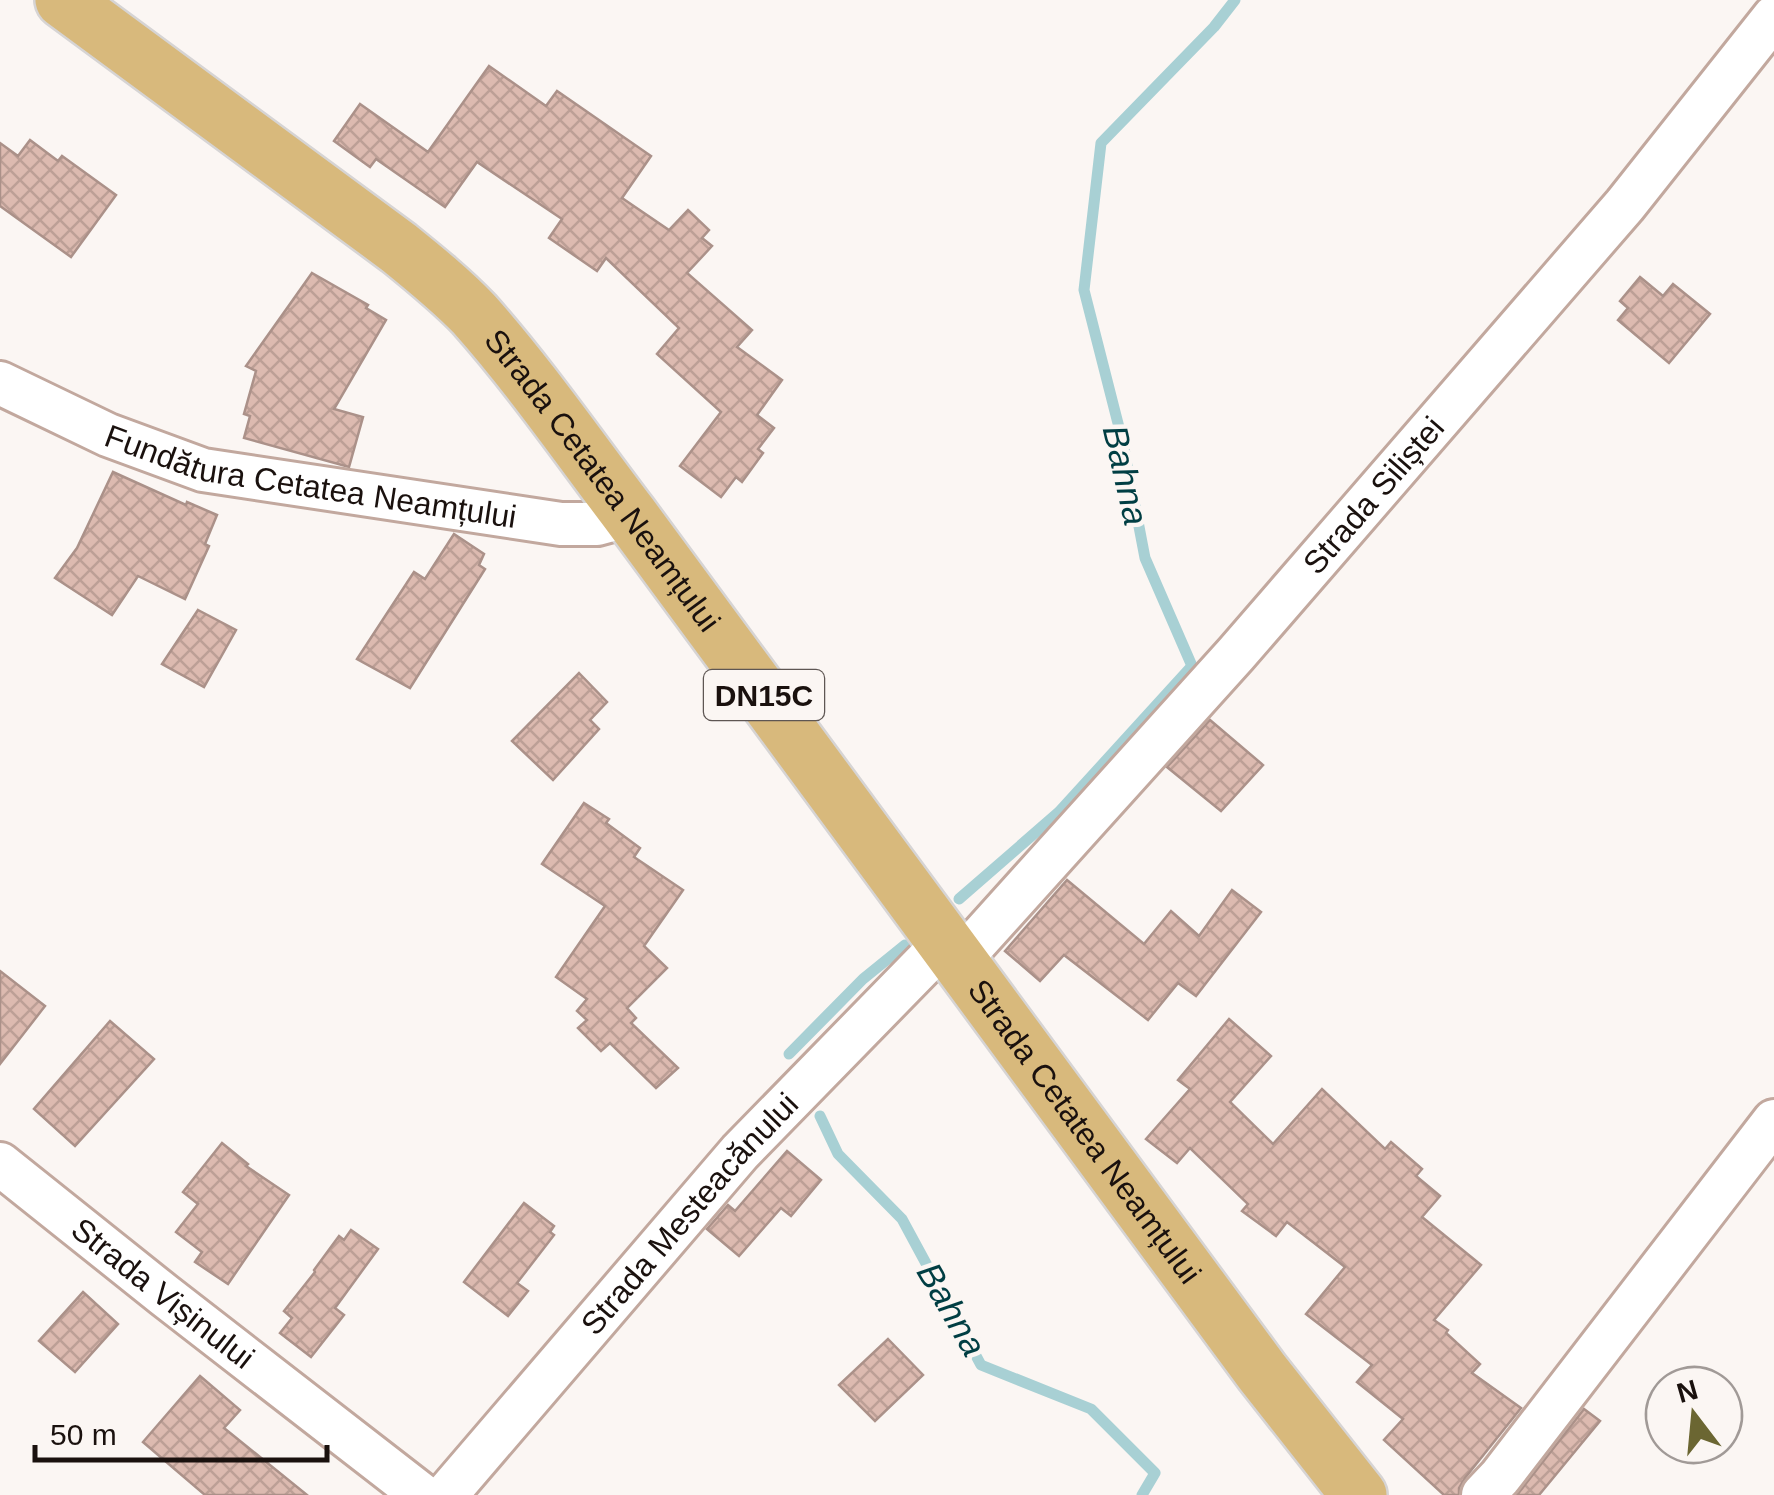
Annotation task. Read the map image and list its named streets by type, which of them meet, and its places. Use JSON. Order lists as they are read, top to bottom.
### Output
{
  "streets": {
    "main road": ["Strada Cetatea Neamțului", "DN15C"],
    "street": [
      "Fundătura Cetatea Neamțului",
      "Strada Siliștei",
      "Strada Mesteacănului",
      "Strada Vișinului"
    ]
  },
  "crossings": [
    ["Fundătura Cetatea Neamțului", "Strada Cetatea Neamțului"],
    ["Strada Cetatea Neamțului", "Strada Siliștei"],
    ["Strada Cetatea Neamțului", "Strada Mesteacănului"],
    ["Strada Siliștei", "Strada Mesteacănului"]
  ],
  "water": ["Bahna"],
  "scale_bar": "50 m",
  "north": "top"
}
